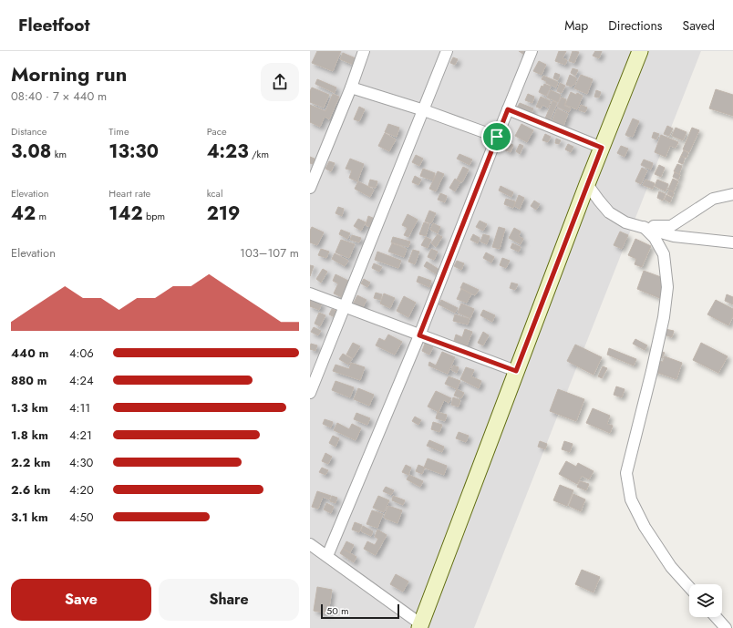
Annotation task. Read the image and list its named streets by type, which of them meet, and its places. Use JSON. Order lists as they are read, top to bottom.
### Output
{
  "scale_bar": "50 m",
  "page": {
    "header": "Fleetfoot",
    "nav": ["Map", "Directions", "Saved"],
    "heading": ["Morning run", "08:40 · 7 × 440 m"],
    "stats": [
      ["Distance", "3.08 km"],
      ["Time", "13:30"],
      ["Pace", "4:23 /km"],
      ["Elevation", "42 m"],
      ["Heart rate", "142 bpm"],
      ["kcal", "219"]
    ],
    "chart": ["Elevation", "103–107 m"],
    "list": [
      {
        "name": "440 m",
        "note": "4:06"
      },
      {
        "name": "880 m",
        "note": "4:24"
      },
      {
        "name": "1.3 km",
        "note": "4:11"
      },
      {
        "name": "1.8 km",
        "note": "4:21"
      },
      {
        "name": "2.2 km",
        "note": "4:30"
      },
      {
        "name": "2.6 km",
        "note": "4:20"
      },
      {
        "name": "3.1 km",
        "note": "4:50"
      }
    ],
    "buttons": ["Save", "Share"],
    "scale": "50 m"
  }
}
